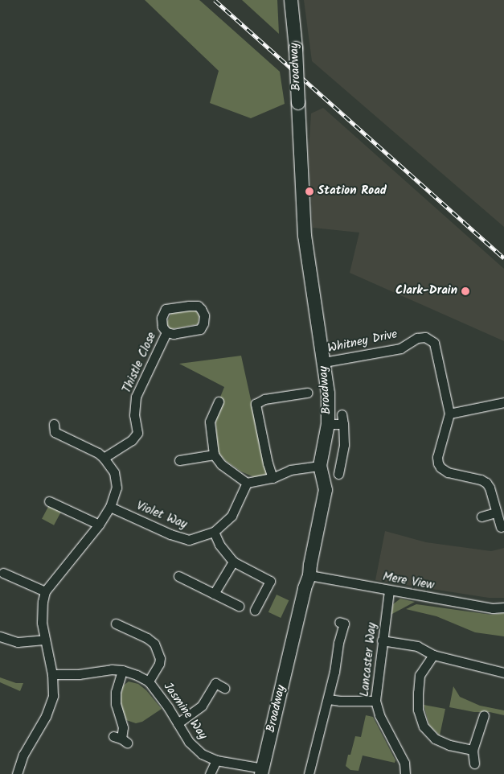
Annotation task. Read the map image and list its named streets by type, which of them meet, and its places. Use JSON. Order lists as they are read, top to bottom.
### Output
{
  "streets": {
    "main road": ["Broadway"],
    "street": [
      "Whitney Drive",
      "Thistle Close",
      "Violet Way",
      "Mere View",
      "Lancaster Way",
      "Jasmine Way"
    ]
  },
  "crossings": [
    ["Broadway", "Whitney Drive"],
    ["Broadway", "Mere View"],
    ["Broadway", "Jasmine Way"],
    ["Mere View", "Lancaster Way"]
  ],
  "places": ["Station Road", "Clark-Drain"]
}
